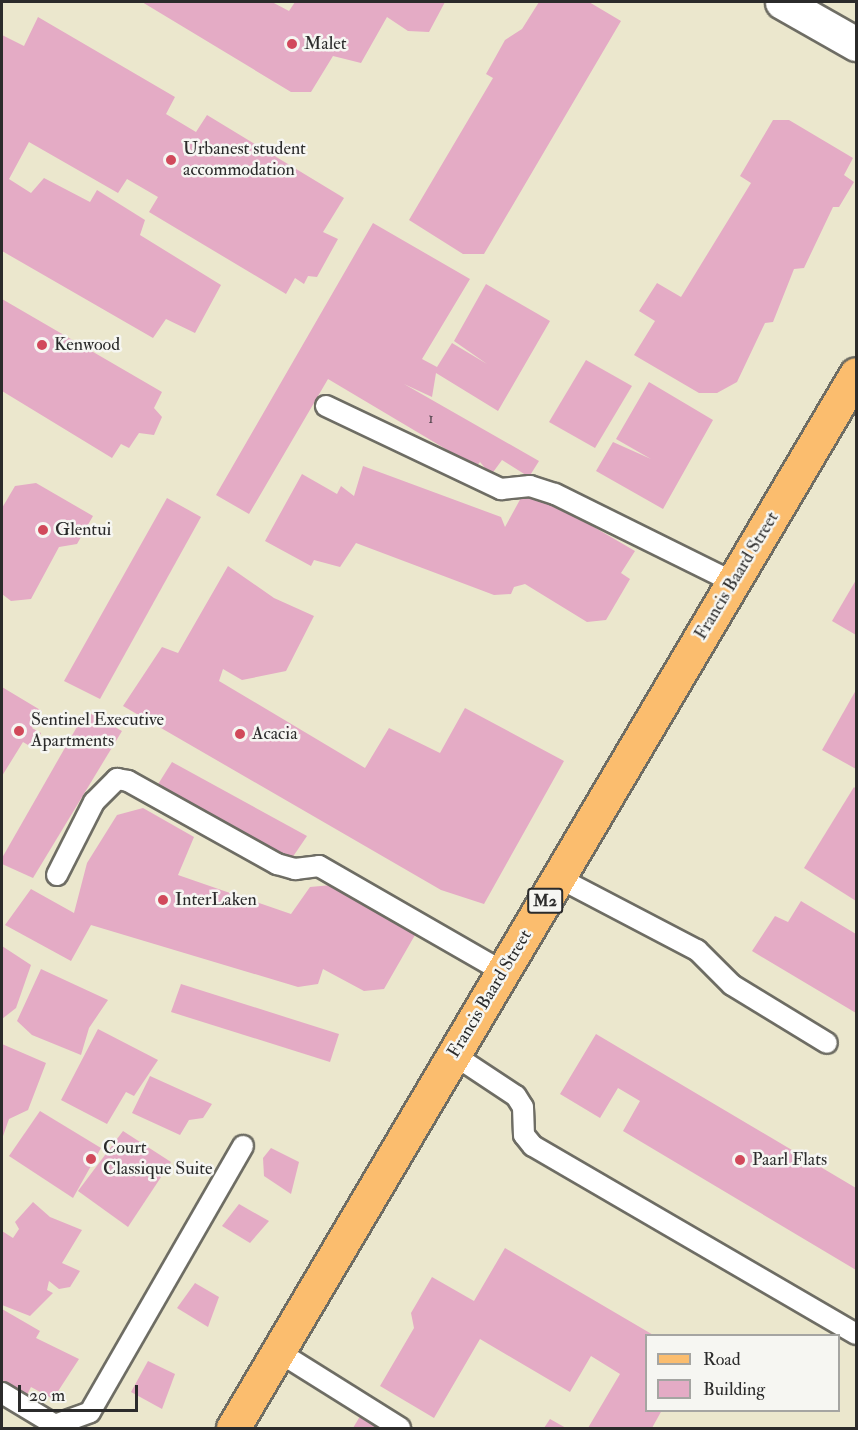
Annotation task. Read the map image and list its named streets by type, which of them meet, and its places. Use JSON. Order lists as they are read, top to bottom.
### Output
{
  "streets": {
    "main road": ["Francis Baard Street", "M2"]
  },
  "places": [
    "Malet",
    "Urbanest student accommodation",
    "Kenwood",
    "Glentui",
    "Sentinel Executive Apartments",
    "Acacia",
    "InterLaken",
    "Court Classique Suite",
    "Paarl Flats"
  ],
  "house_numbers": ["1"],
  "legend": ["Road", "Building"],
  "scale_bar": "20 m"
}
